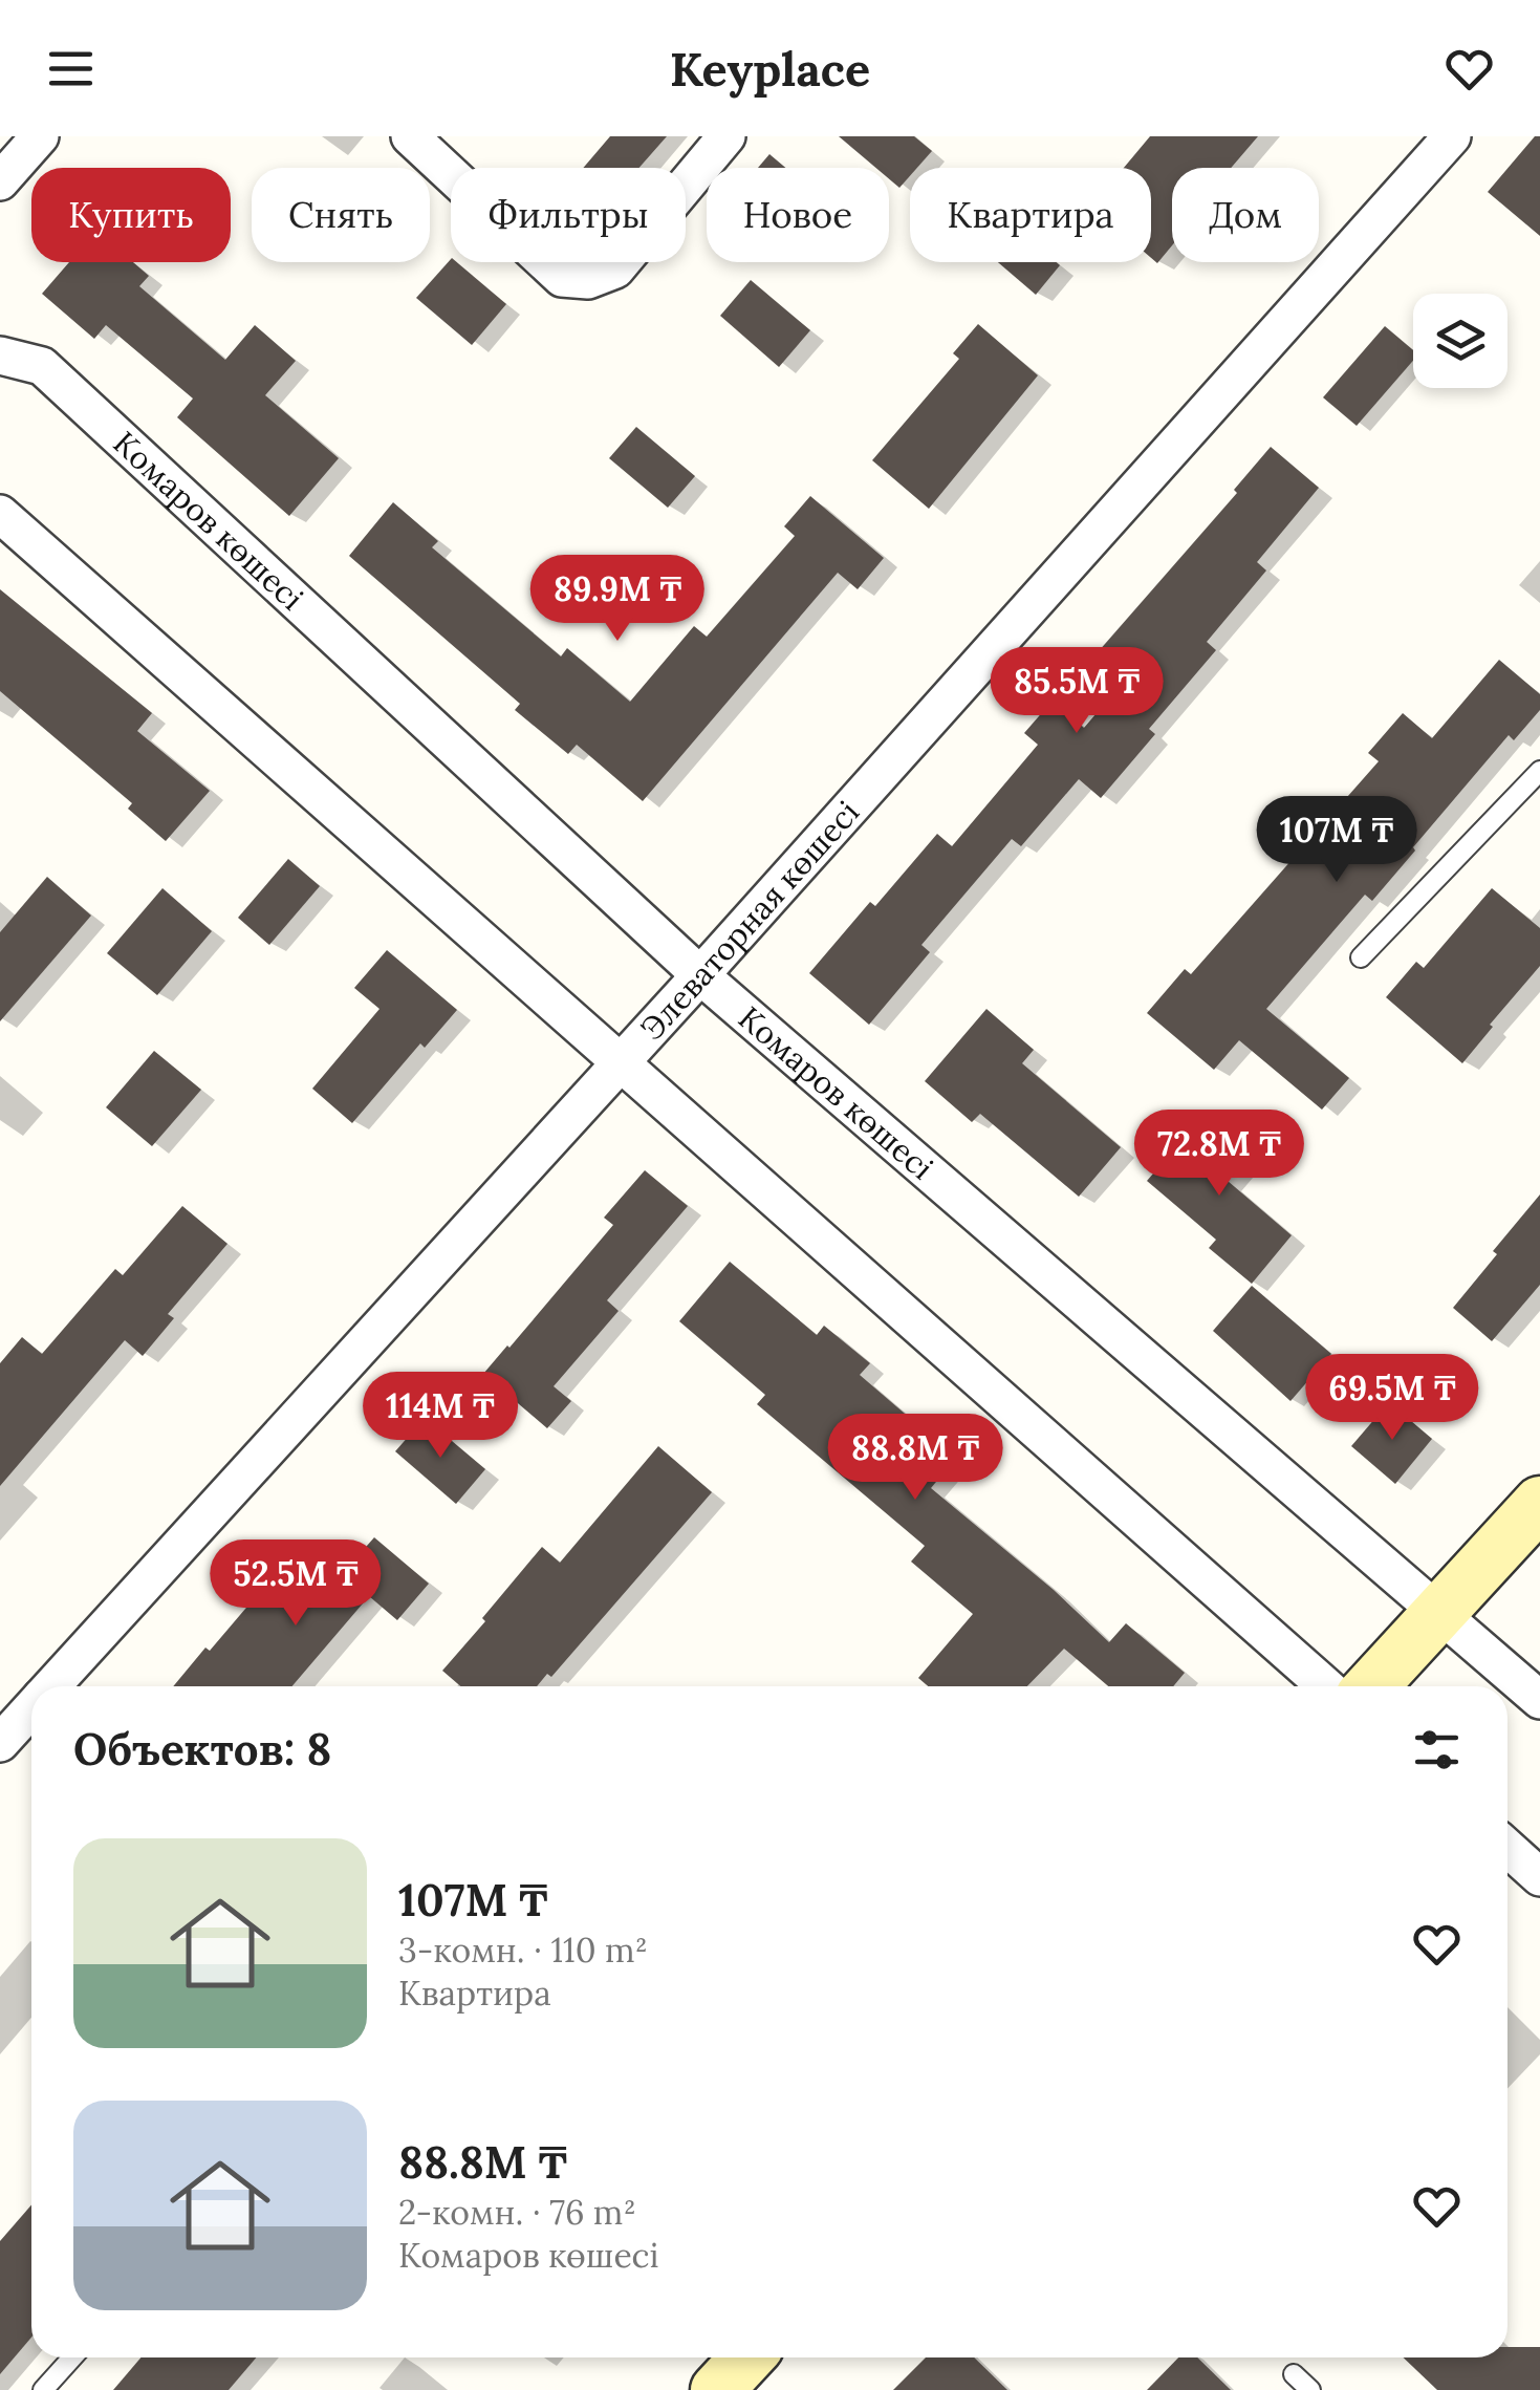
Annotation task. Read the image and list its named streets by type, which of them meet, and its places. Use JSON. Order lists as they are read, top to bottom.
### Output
{
  "streets": {
    "street": ["Комаров көшесі", "Элеваторная көшесі"]
  },
  "crossings": [
    ["Комаров көшесі", "Элеваторная көшесі"]
  ],
  "page": {
    "header": "Keyplace",
    "chip": [
      "Купить",
      "Снять",
      "Фильтры",
      "Новое",
      "Квартира",
      "Дом"
    ],
    "price": [
      "89.9M ₸",
      "85.5M ₸",
      "107M ₸",
      "72.8M ₸",
      "69.5M ₸",
      "114M ₸",
      "88.8M ₸",
      "52.5M ₸"
    ],
    "heading": "Объектов: 8",
    "list": [
      {
        "name": "107M ₸",
        "note": "3-комн. · 110 m² · Квартира"
      },
      {
        "name": "88.8M ₸",
        "note": "2-комн. · 76 m² · Комаров көшесі"
      }
    ]
  }
}
